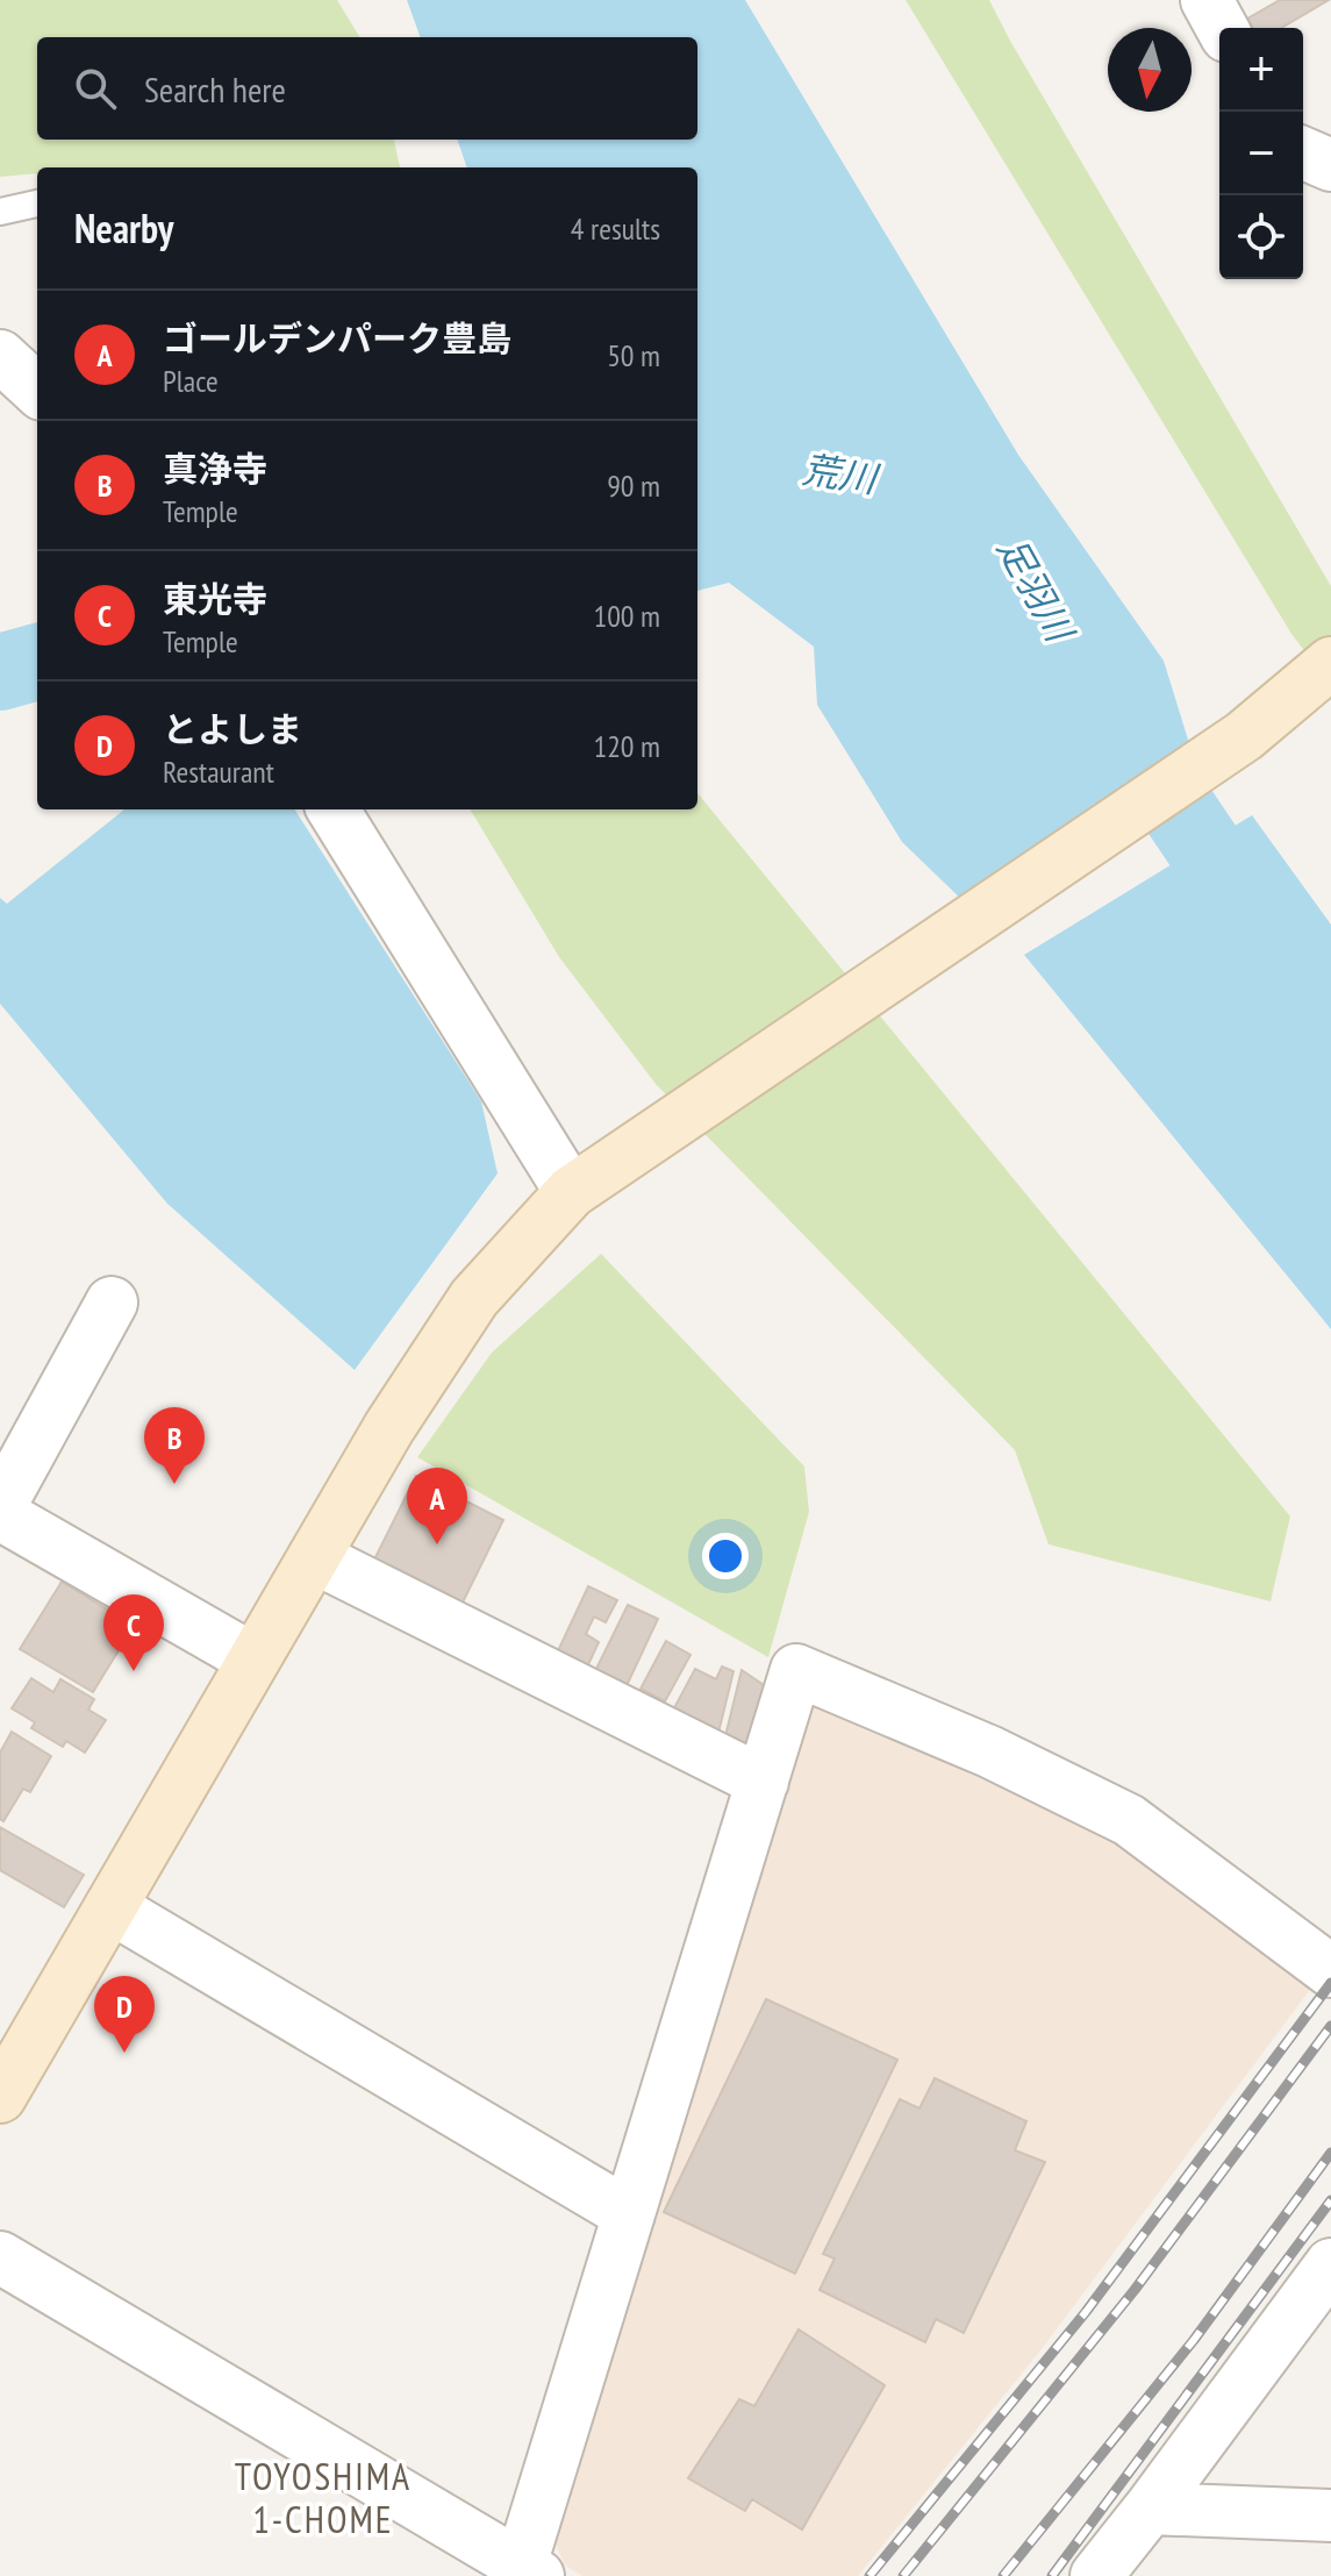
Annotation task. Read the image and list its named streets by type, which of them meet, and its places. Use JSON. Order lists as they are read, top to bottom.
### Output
{
  "districts": ["TOYOSHIMA 1-CHOME"],
  "water": ["荒川", "足羽川"],
  "north": "bottom",
  "page": {
    "map_buttons": ["+", "−"],
    "search": "Search here",
    "heading": ["Nearby", "4 results"],
    "list": [
      {
        "mark": "A",
        "name": "ゴールデンパーク豊島",
        "note": "Place",
        "value": "50 m"
      },
      {
        "mark": "B",
        "name": "真浄寺",
        "note": "Temple",
        "value": "90 m"
      },
      {
        "mark": "C",
        "name": "東光寺",
        "note": "Temple",
        "value": "100 m"
      },
      {
        "mark": "D",
        "name": "とよしま",
        "note": "Restaurant",
        "value": "120 m"
      }
    ],
    "pins": [
      "B",
      "A",
      "C",
      "D"
    ]
  }
}
